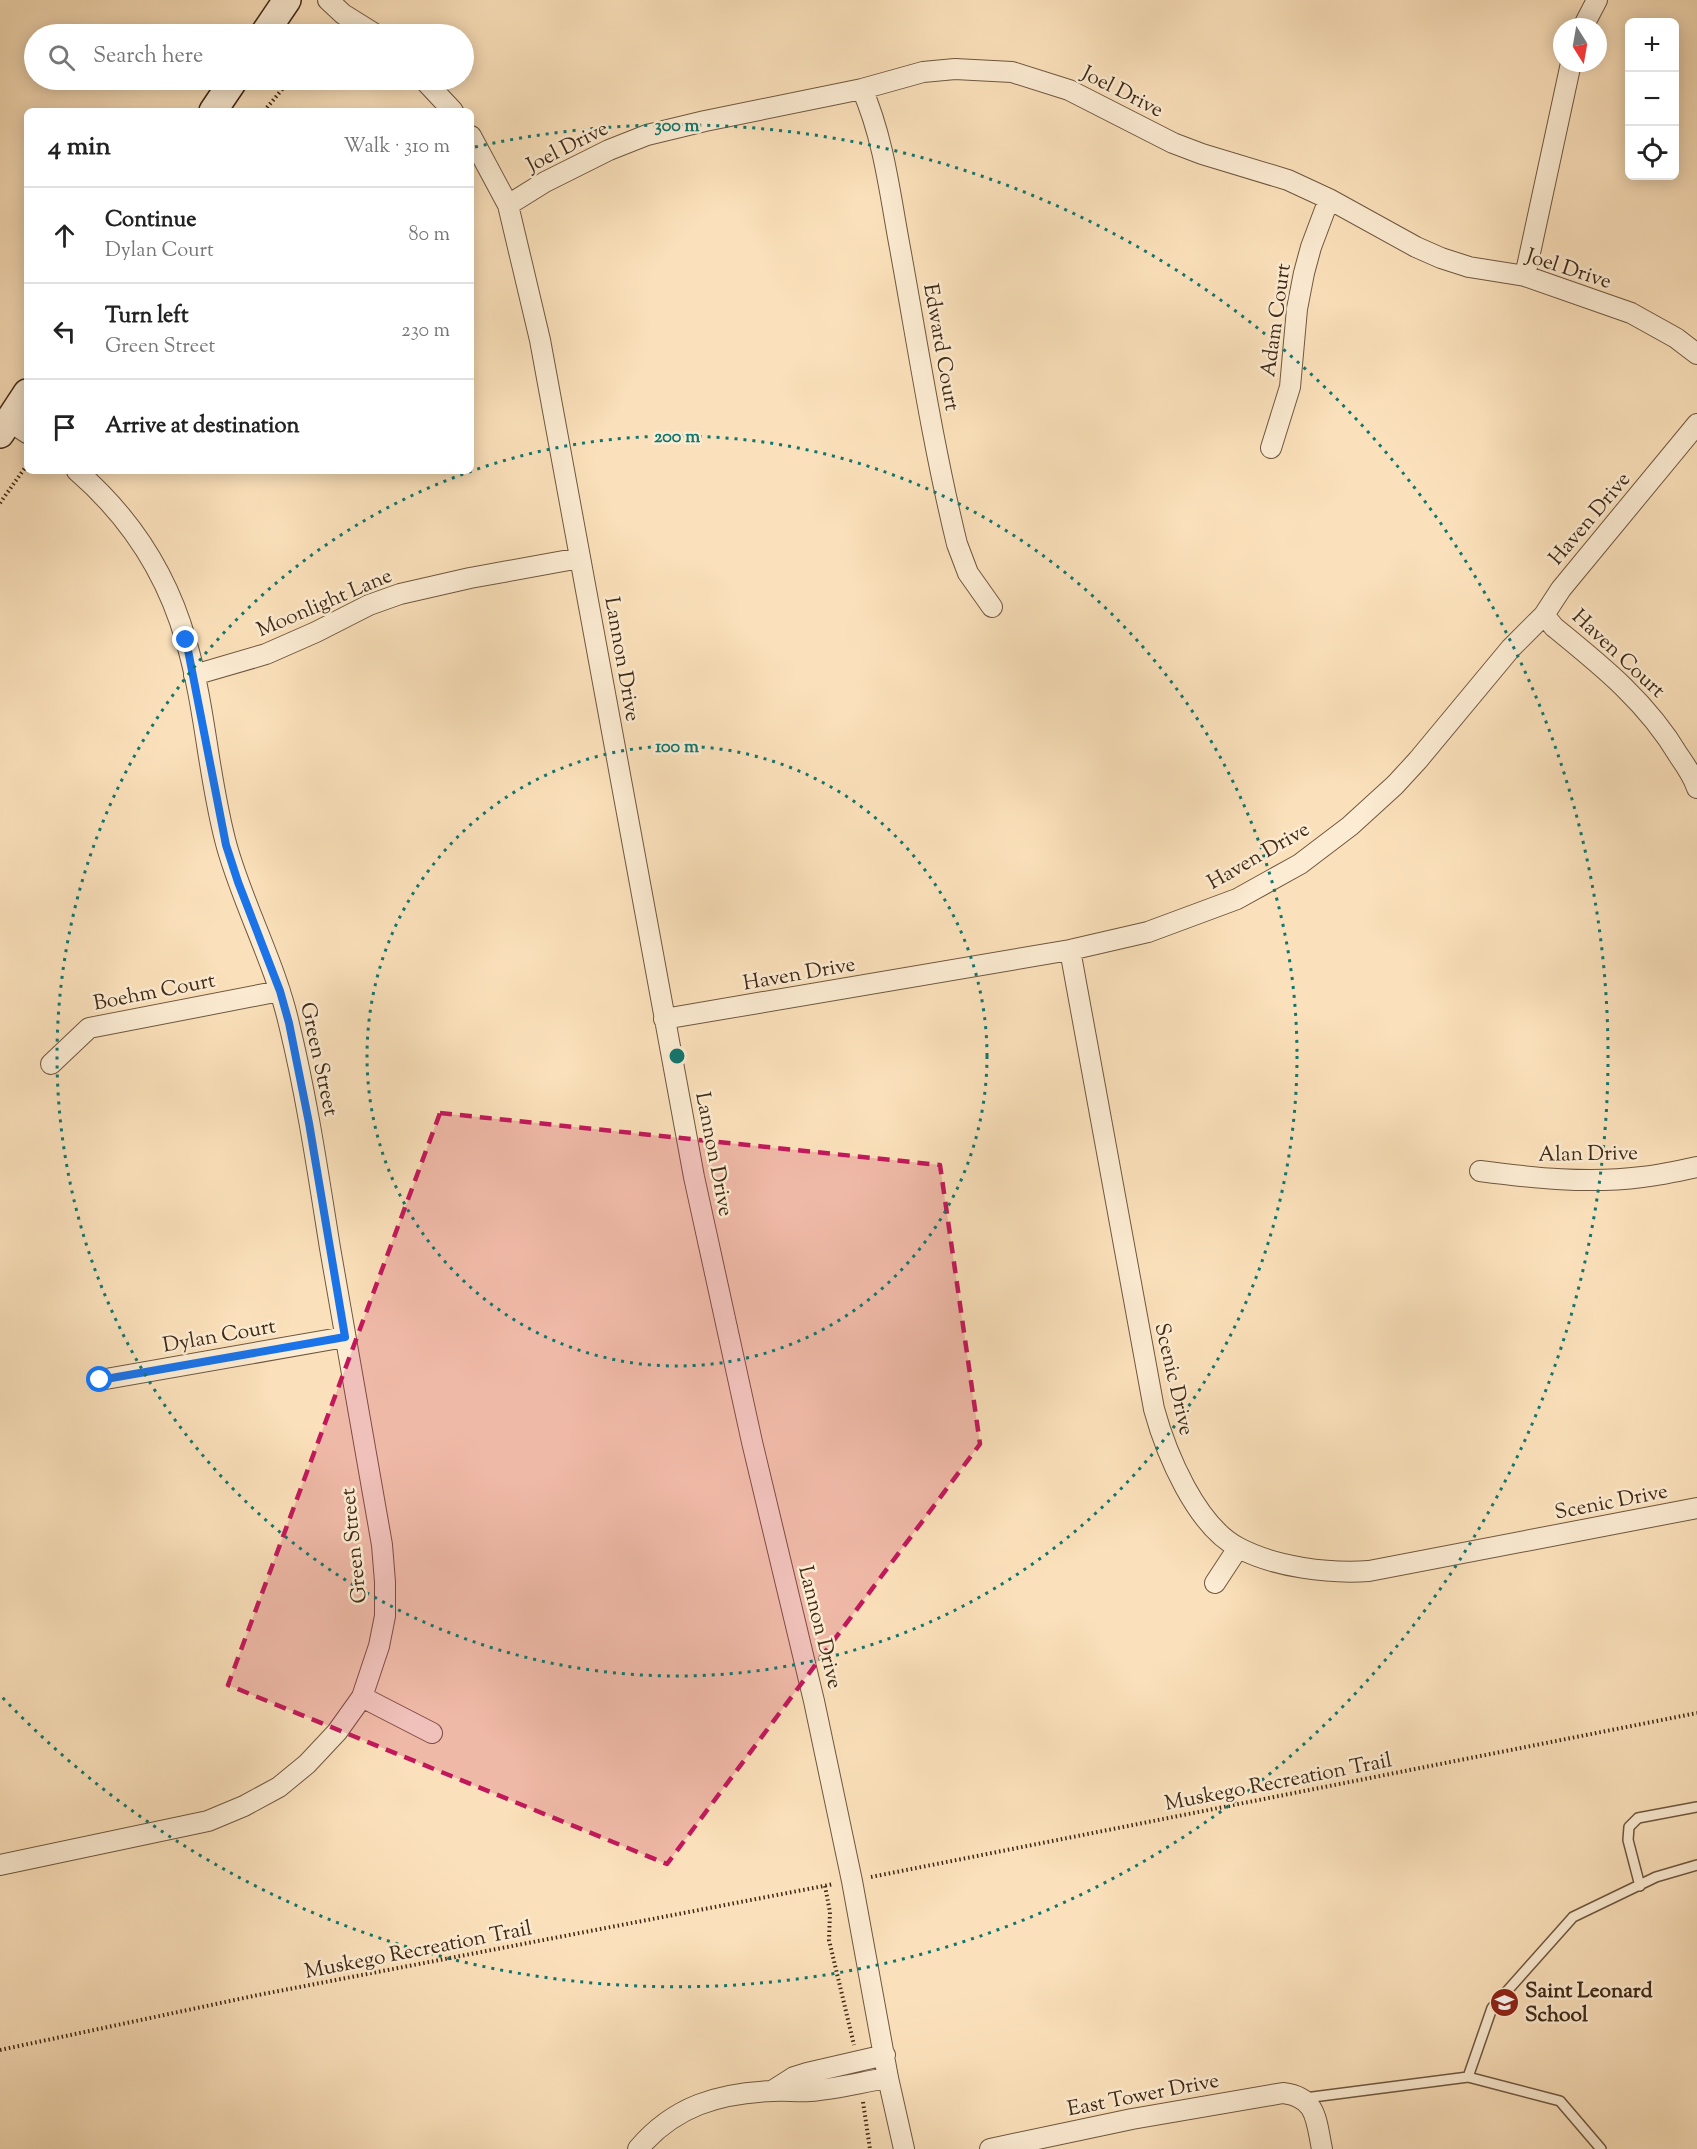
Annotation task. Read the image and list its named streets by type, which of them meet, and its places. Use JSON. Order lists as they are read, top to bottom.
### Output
{
  "streets": {
    "street": [
      "Joel Drive",
      "Adam Court",
      "Edward Court",
      "Haven Drive",
      "Moonlight Lane",
      "Haven Court",
      "Lannon Drive",
      "Boehm Court",
      "Green Street",
      "Alan Drive",
      "Dylan Court",
      "Scenic Drive",
      "East Tower Drive"
    ],
    "path": ["Muskego Recreation Trail"]
  },
  "crossings": [
    ["Joel Drive", "Adam Court"],
    ["Joel Drive", "Edward Court"],
    ["Joel Drive", "Lannon Drive"],
    ["Haven Drive", "Haven Court"],
    ["Haven Drive", "Lannon Drive"],
    ["Haven Drive", "Scenic Drive"],
    ["Moonlight Lane", "Lannon Drive"],
    ["Moonlight Lane", "Green Street"],
    ["Boehm Court", "Green Street"],
    ["Green Street", "Dylan Court"]
  ],
  "places": {
    "school or university": ["Saint Leonard School"]
  },
  "north": "bottom",
  "page": {
    "map_buttons": ["+", "−"],
    "search": "Search here",
    "heading": ["4 min", "Walk · 310 m"],
    "list": [
      ["Continue", "Dylan Court", "80 m"],
      ["Turn left", "Green Street", "230 m"],
      "Arrive at destination"
    ]
  },
  "rings": ["300 m", "200 m", "100 m"]
}
